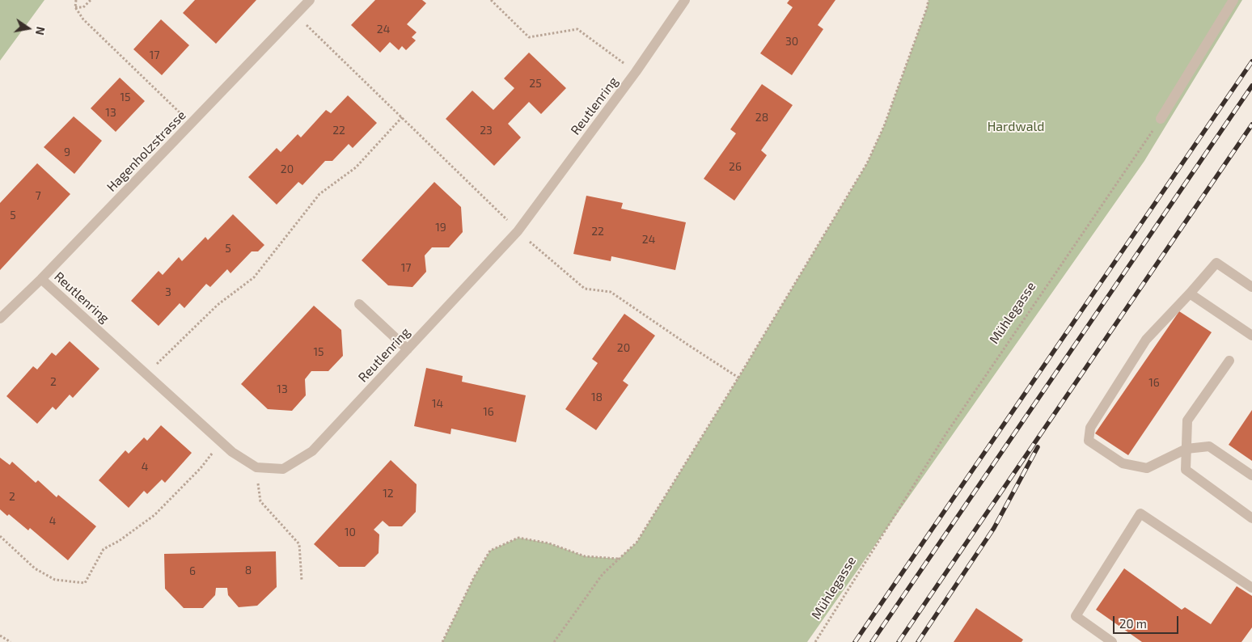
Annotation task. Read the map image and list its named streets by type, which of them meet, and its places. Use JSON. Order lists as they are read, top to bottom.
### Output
{
  "streets": {
    "street": ["Reutlenring", "Hagenholzstrasse"],
    "path": ["Mühlegasse"]
  },
  "crossings": [
    ["Reutlenring", "Hagenholzstrasse"]
  ],
  "parks": ["Hardwald"],
  "house_numbers": [
    "24",
    "30",
    "17",
    "25",
    "15",
    "13",
    "28",
    "22",
    "23",
    "9",
    "26",
    "20",
    "7",
    "5",
    "19",
    "22",
    "24",
    "5",
    "17",
    "3",
    "20",
    "15",
    "2",
    "16",
    "13",
    "18",
    "14",
    "16",
    "4",
    "12",
    "2",
    "4",
    "10",
    "8",
    "6"
  ],
  "scale_bar": "20 m",
  "north": "right"
}
